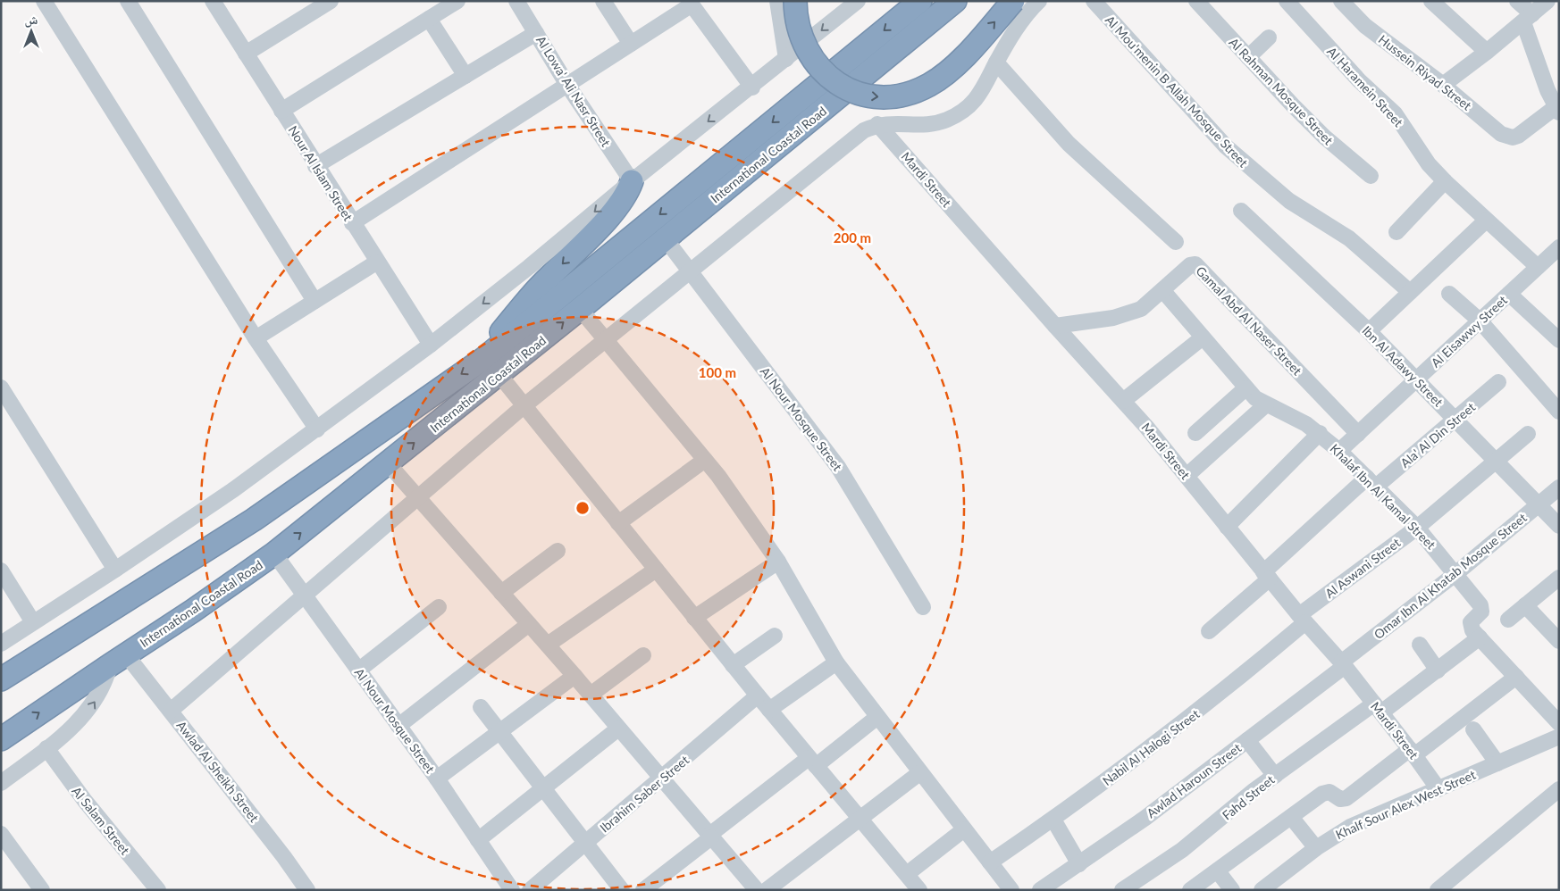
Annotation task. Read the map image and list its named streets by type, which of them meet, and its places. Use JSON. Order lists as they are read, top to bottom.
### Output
{
  "streets": {
    "highway": ["International Coastal Road"],
    "street": [
      "Hussein Riyad Street",
      "Al Haramein Street",
      "Al Lowa' Ali Nasr Street",
      "Al Mou'menin B Allah Mosque Street",
      "Al Rahman Mosque Street",
      "Nour Al Islam Street",
      "Mardi Street",
      "Gamal Abd Al Naser Street",
      "Al Eisawwy Street",
      "Ibn Al Adawy Street",
      "Al Nour Mosque Street",
      "Ala' Al Din Street",
      "Khalaf Ibn Al Kamal Street",
      "Al Aswani Street",
      "Omar Ibn Al Khatab Mosque Street",
      "Nabil Al Halogi Street",
      "Awlad Al Sheikh Street",
      "Awlad Haroun Street",
      "Ibrahim Saber Street",
      "Fahd Street",
      "Khalf Sour Alex West Street",
      "Al Salam Street"
    ]
  },
  "crossings": [
    ["Al Haramein Street", "Al Eisawwy Street"],
    ["International Coastal Road", "Al Nour Mosque Street"],
    ["International Coastal Road", "Awlad Al Sheikh Street"],
    ["Mardi Street", "Gamal Abd Al Naser Street"],
    ["Mardi Street", "Ala' Al Din Street"],
    ["Mardi Street", "Al Aswani Street"],
    ["Mardi Street", "Omar Ibn Al Khatab Mosque Street"],
    ["Mardi Street", "Nabil Al Halogi Street"],
    ["Mardi Street", "Awlad Haroun Street"],
    ["Mardi Street", "Fahd Street"],
    ["Mardi Street", "Khalf Sour Alex West Street"],
    ["Gamal Abd Al Naser Street", "Al Eisawwy Street"],
    ["Gamal Abd Al Naser Street", "Khalaf Ibn Al Kamal Street"],
    ["Al Eisawwy Street", "Ibn Al Adawy Street"],
    ["Al Eisawwy Street", "Khalaf Ibn Al Kamal Street"],
    ["Ibn Al Adawy Street", "Ala' Al Din Street"],
    ["Ibn Al Adawy Street", "Al Aswani Street"],
    ["Ibn Al Adawy Street", "Omar Ibn Al Khatab Mosque Street"],
    ["Ala' Al Din Street", "Khalaf Ibn Al Kamal Street"],
    ["Khalaf Ibn Al Kamal Street", "Al Aswani Street"],
    ["Khalaf Ibn Al Kamal Street", "Omar Ibn Al Khatab Mosque Street"],
    ["Khalaf Ibn Al Kamal Street", "Fahd Street"],
    ["Al Aswani Street", "Nabil Al Halogi Street"],
    ["Omar Ibn Al Khatab Mosque Street", "Awlad Haroun Street"]
  ],
  "north": "top",
  "rings": ["200 m", "100 m"]
}
